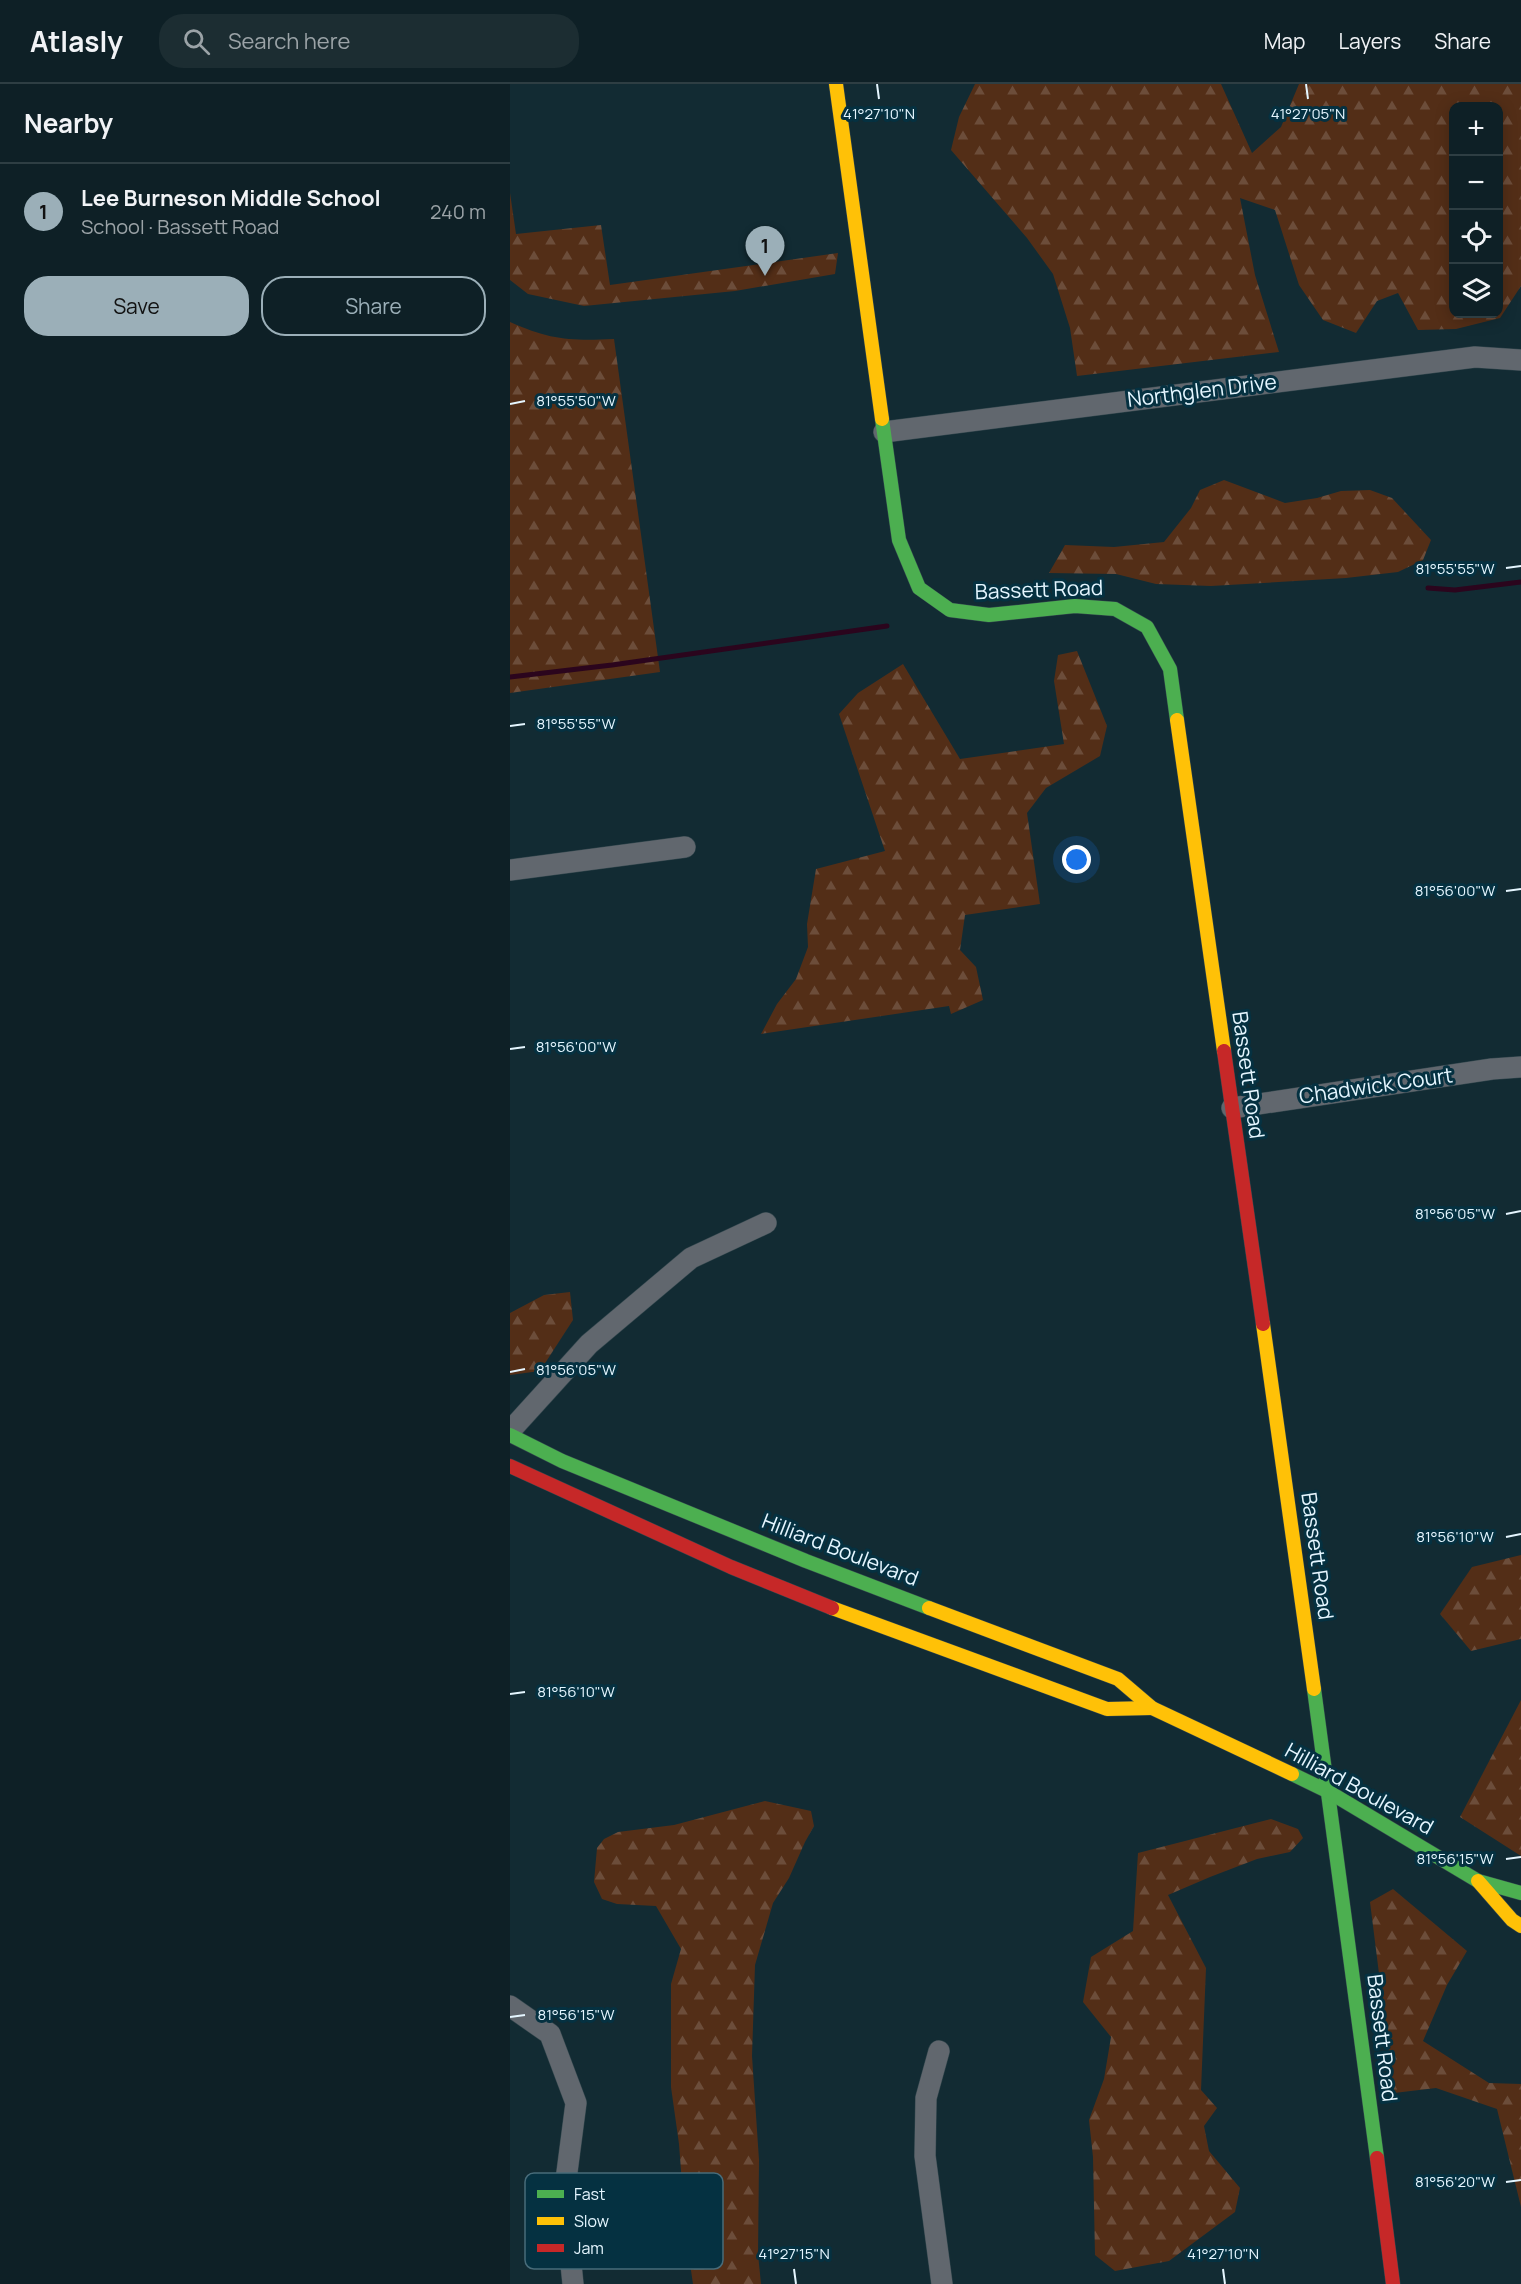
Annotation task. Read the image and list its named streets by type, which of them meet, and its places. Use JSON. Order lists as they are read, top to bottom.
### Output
{
  "streets": {
    "street": [
      "Northglen Drive",
      "Bassett Road",
      "Chadwick Court",
      "Hilliard Boulevard"
    ]
  },
  "crossings": [
    ["Northglen Drive", "Bassett Road"],
    ["Bassett Road", "Chadwick Court"],
    ["Bassett Road", "Hilliard Boulevard"]
  ],
  "legend": ["Fast", "Slow", "Jam"],
  "page": {
    "header": "Atlasly",
    "search": "Search here",
    "nav": ["Map", "Layers", "Share"],
    "heading": "Nearby",
    "map_buttons": ["+", "−"],
    "list": [
      {
        "mark": "1",
        "name": "Lee Burneson Middle School",
        "note": "School · Bassett Road",
        "value": "240 m"
      }
    ],
    "pins": "1",
    "buttons": ["Save", "Share"]
  },
  "coordinates": [
    "41°27'10\"N",
    "41°27'05\"N",
    "81°55'50\"W",
    "81°55'55\"W",
    "81°56'00\"W",
    "81°56'05\"W",
    "81°56'10\"W",
    "81°56'15\"W",
    "81°56'20\"W",
    "41°27'15\"N"
  ]
}
